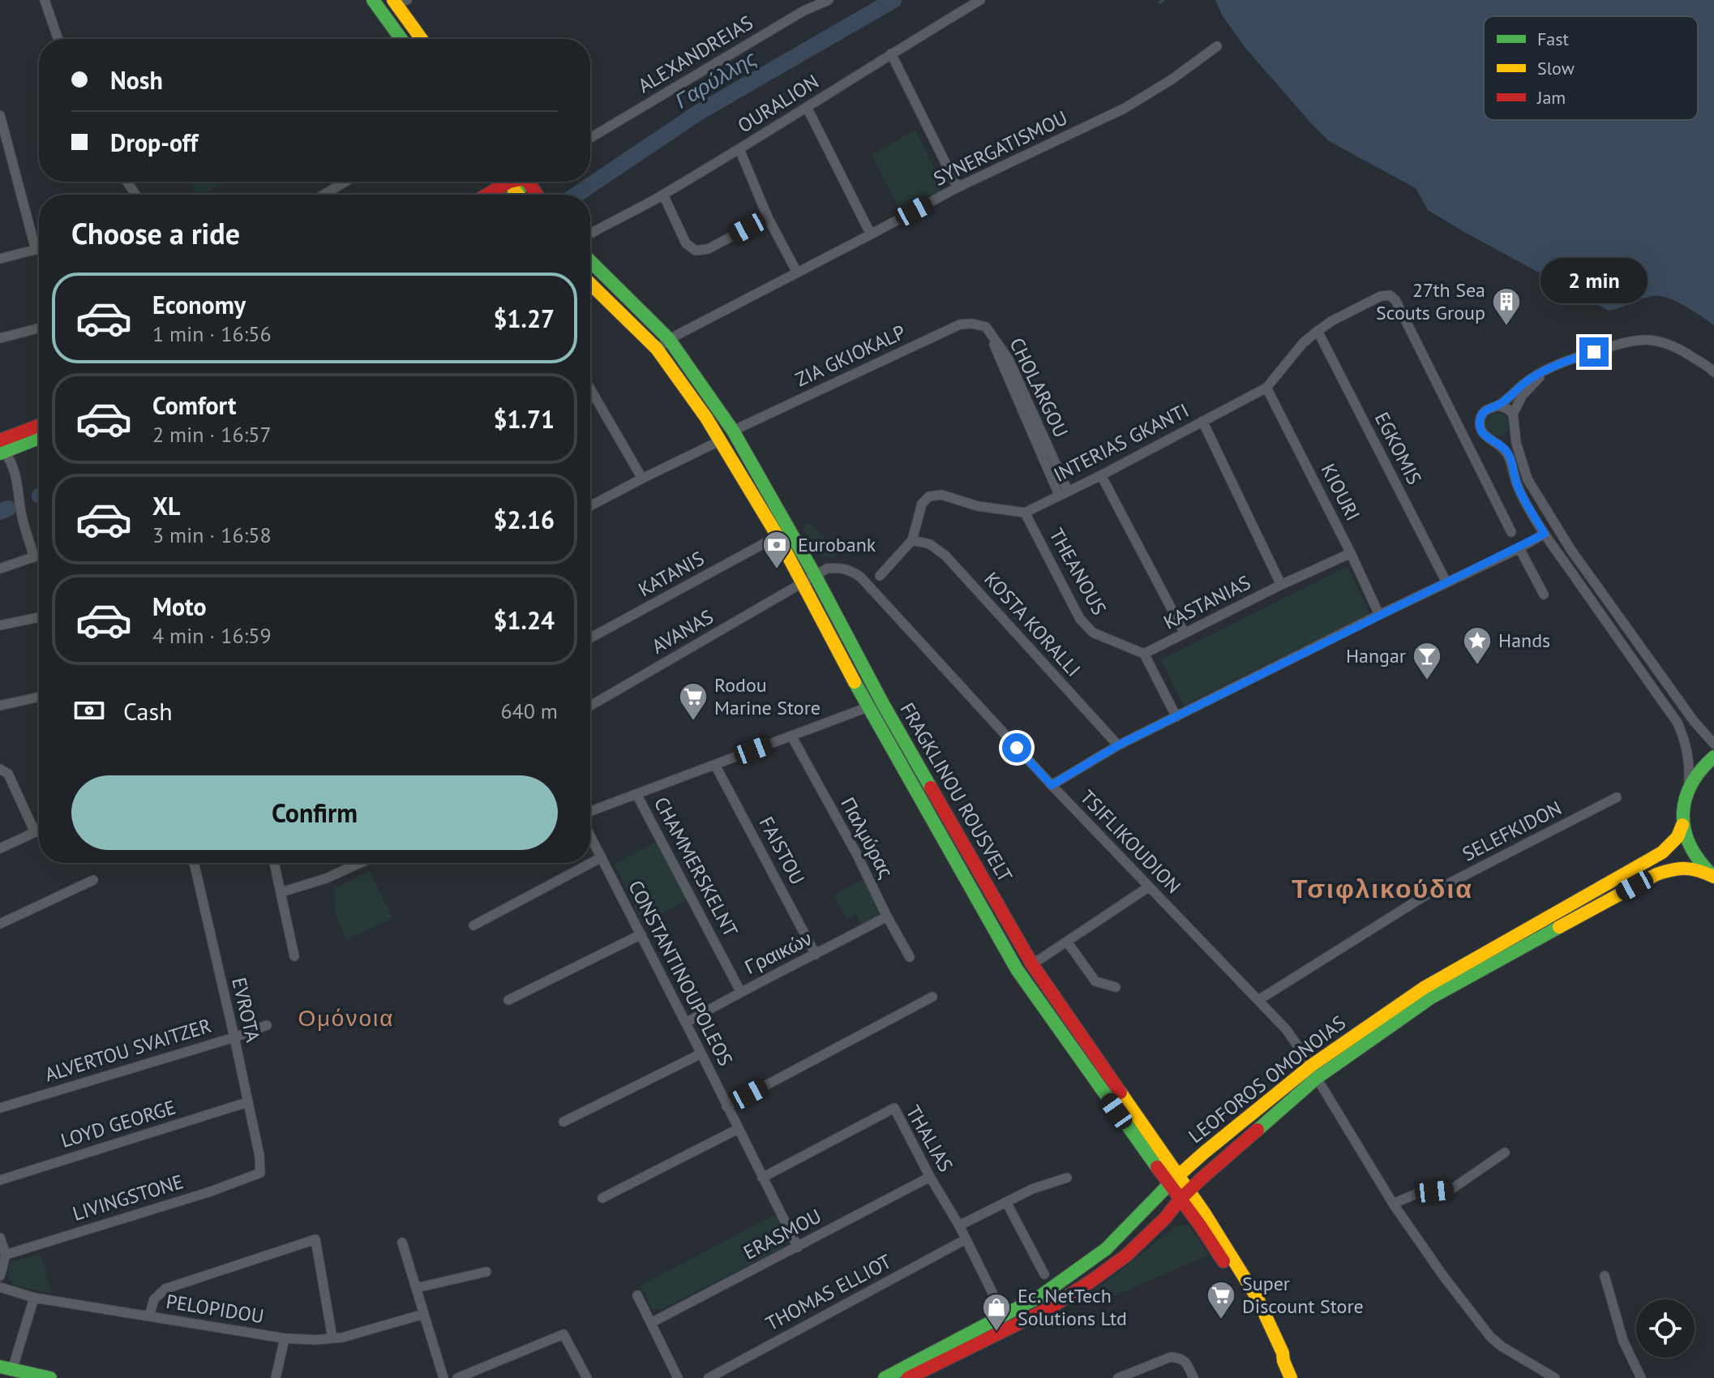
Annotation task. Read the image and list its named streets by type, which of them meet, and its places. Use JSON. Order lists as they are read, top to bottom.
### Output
{
  "streets": {
    "main road": ["FRAGKLINOU ROUSVELT", "LEOFOROS OMONOIAS"],
    "street": [
      "ALEXANDREIAS",
      "OURALION",
      "SYNERGATISMOU",
      "ZIA GKIOKALP",
      "CHOLARGOU",
      "INTERIAS GKANTI",
      "EGKOMIS",
      "KIOURI",
      "THEANOUS",
      "KATANIS",
      "KASTANIAS",
      "KOSTA KORALLI",
      "AVANAS",
      "SELEFKIDON",
      "Παλμύρας",
      "TSIFLIKOUDION",
      "FAISTOU",
      "CHAMMERSKELNT",
      "Γραικών",
      "CONSTANTINOUPOLEOS",
      "EVROTA",
      "ALVERTOU SVAITZER",
      "LOYD GEORGE",
      "THALIAS",
      "LIVINGSTONE",
      "ERASMOU",
      "THOMAS ELLIOT",
      "PELOPIDOU"
    ]
  },
  "crossings": [
    ["SYNERGATISMOU", "FRAGKLINOU ROUSVELT"],
    ["ZIA GKIOKALP", "CHOLARGOU"],
    ["ZIA GKIOKALP", "FRAGKLINOU ROUSVELT"],
    ["CHOLARGOU", "INTERIAS GKANTI"],
    ["INTERIAS GKANTI", "EGKOMIS"],
    ["INTERIAS GKANTI", "KIOURI"],
    ["INTERIAS GKANTI", "THEANOUS"],
    ["KIOURI", "KASTANIAS"],
    ["THEANOUS", "KASTANIAS"],
    ["KATANIS", "FRAGKLINOU ROUSVELT"],
    ["AVANAS", "FRAGKLINOU ROUSVELT"],
    ["AVANAS", "TSIFLIKOUDION"],
    ["FRAGKLINOU ROUSVELT", "TSIFLIKOUDION"],
    ["FRAGKLINOU ROUSVELT", "LEOFOROS OMONOIAS"],
    ["SELEFKIDON", "TSIFLIKOUDION"],
    ["Παλμύρας", "Γραικών"],
    ["TSIFLIKOUDION", "LEOFOROS OMONOIAS"],
    ["FAISTOU", "Γραικών"],
    ["CHAMMERSKELNT", "Γραικών"],
    ["Γραικών", "CONSTANTINOUPOLEOS"],
    ["CONSTANTINOUPOLEOS", "THALIAS"],
    ["CONSTANTINOUPOLEOS", "ERASMOU"],
    ["EVROTA", "ALVERTOU SVAITZER"],
    ["EVROTA", "LOYD GEORGE"],
    ["EVROTA", "LIVINGSTONE"],
    ["LEOFOROS OMONOIAS", "THALIAS"],
    ["THALIAS", "ERASMOU"],
    ["THALIAS", "THOMAS ELLIOT"]
  ],
  "districts": ["Τσιφλικούδια", "Ομόνοια"],
  "water": ["Γαρύλλης"],
  "places": {
    "building": ["27th Sea Scouts Group"],
    "bank": ["Eurobank"],
    "place": ["Hands"],
    "bar": ["Hangar"],
    "supermarket": ["Rodou Marine Store", "Super Discount Store"],
    "shop": ["Ec. NetTech Solutions Ltd"]
  },
  "legend": ["Fast", "Slow", "Jam"],
  "page": {
    "banner": ["Nosh", "Drop-off"],
    "heading": "Choose a ride",
    "bubble": "2 min",
    "list": [
      {
        "name": "Economy",
        "note": "1 min · 16:56",
        "value": "$1.27"
      },
      {
        "name": "Comfort",
        "note": "2 min · 16:57",
        "value": "$1.71"
      },
      {
        "name": "XL",
        "note": "3 min · 16:58",
        "value": "$2.16"
      },
      {
        "name": "Moto",
        "note": "4 min · 16:59",
        "value": "$1.24"
      }
    ],
    "pay": ["Cash", "640 m"],
    "buttons": "Confirm"
  }
}
